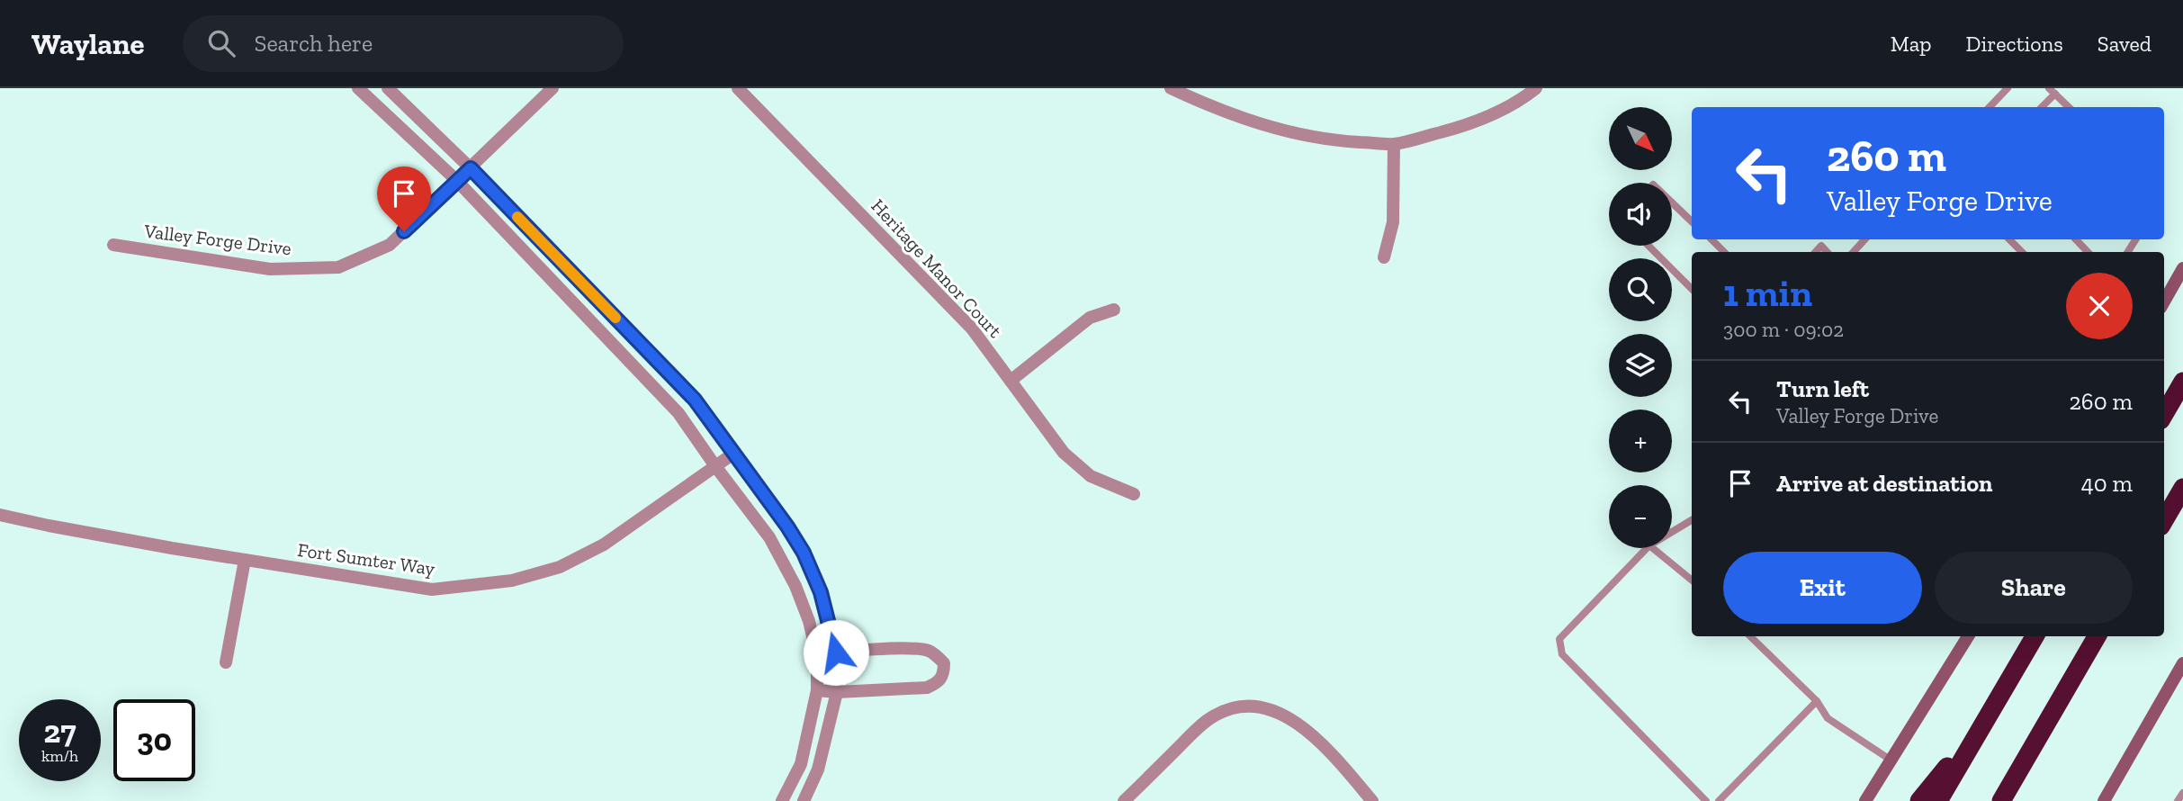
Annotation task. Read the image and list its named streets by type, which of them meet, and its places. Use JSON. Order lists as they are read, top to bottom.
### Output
{
  "streets": {
    "street": ["Valley Forge Drive", "Heritage Manor Court", "Fort Sumter Way"]
  },
  "north": "bottom right",
  "page": {
    "header": "Waylane",
    "search": "Search here",
    "nav": ["Map", "Directions", "Saved"],
    "map_buttons": ["+", "−"],
    "turn": ["260 m", "Valley Forge Drive"],
    "heading": ["1 min", "300 m · 09:02"],
    "list": [
      {
        "name": "Turn left",
        "note": "Valley Forge Drive",
        "value": "260 m"
      },
      {
        "name": "Arrive at destination",
        "value": "40 m"
      }
    ],
    "buttons": ["Exit", "Share"],
    "speed": "27 km/h",
    "limit": "30"
  }
}
